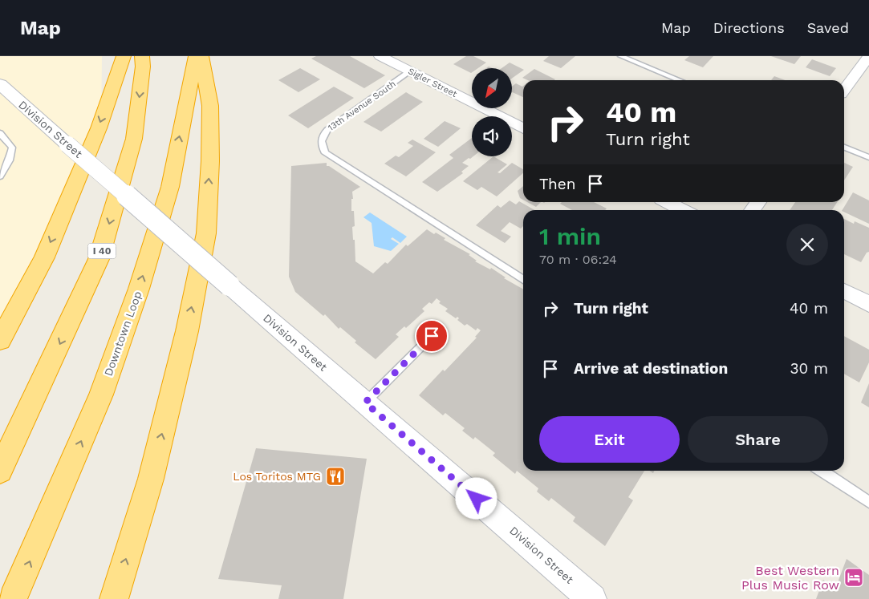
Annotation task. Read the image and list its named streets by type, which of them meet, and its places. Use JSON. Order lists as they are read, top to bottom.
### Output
{
  "streets": {
    "highway": ["I 40", "Downtown Loop"],
    "main road": ["Division Street"],
    "street": ["Sigler Street"],
    "lane": ["13th Avenue South"]
  },
  "crossings": [
    ["Sigler Street", "13th Avenue South"]
  ],
  "places": {
    "restaurant": ["Los Toritos MTG"],
    "hotel": ["Best Western Plus Music Row"]
  },
  "north": "bottom left",
  "page": {
    "header": "Map",
    "nav": ["Map", "Directions", "Saved"],
    "turn": ["40 m", "Turn right"],
    "then": "Then",
    "heading": ["1 min", "70 m · 06:24"],
    "list": [
      {
        "name": "Turn right",
        "value": "40 m"
      },
      {
        "name": "Arrive at destination",
        "value": "30 m"
      }
    ],
    "buttons": ["Exit", "Share"]
  }
}
